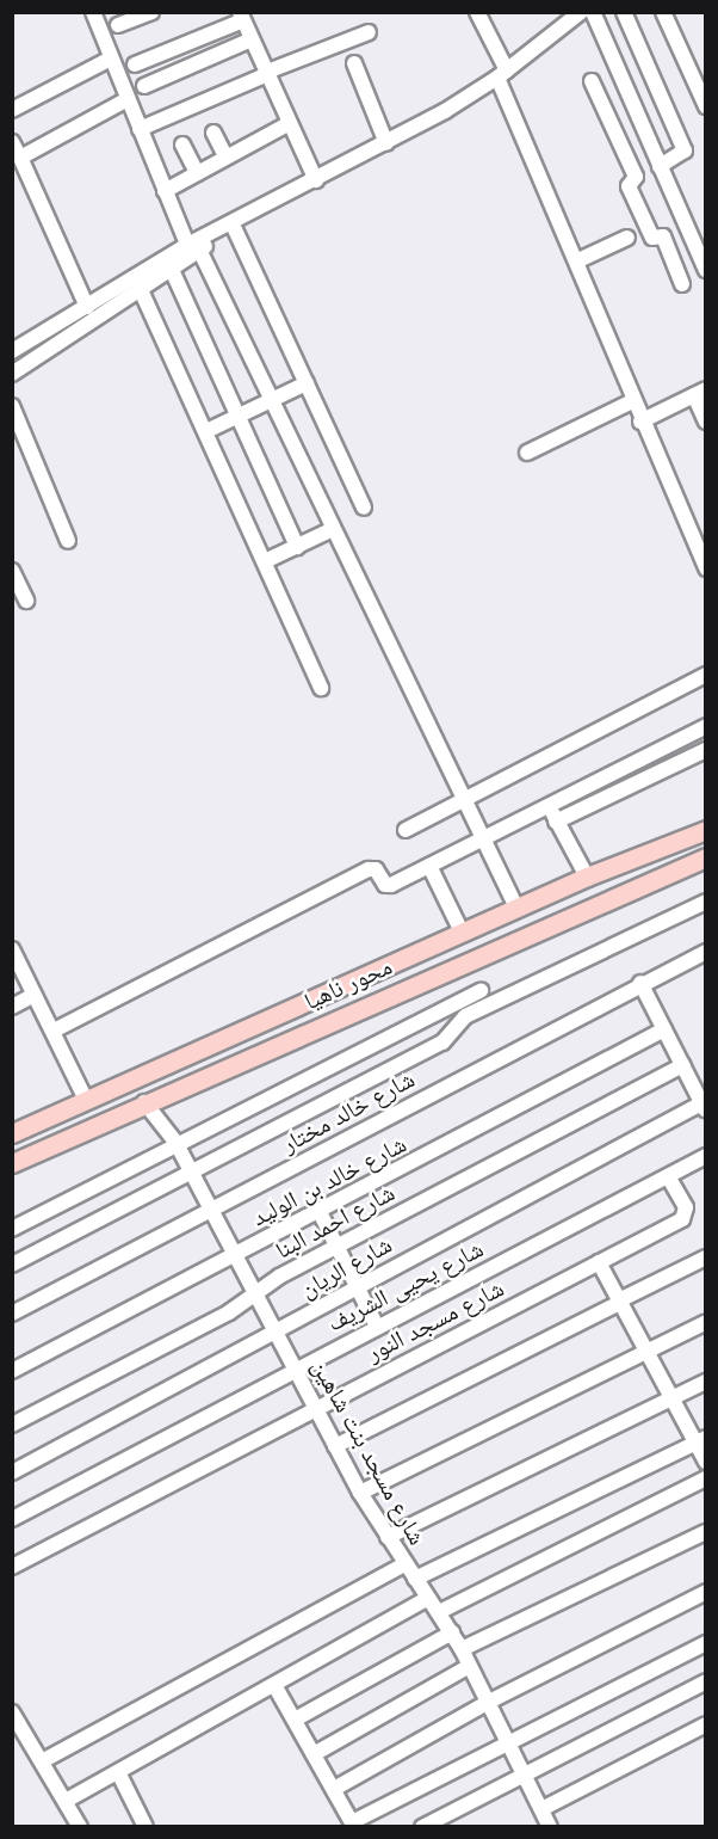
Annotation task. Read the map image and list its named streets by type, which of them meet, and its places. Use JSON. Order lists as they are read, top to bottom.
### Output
{
  "streets": {
    "main road": ["محور ناهيا"],
    "street": [
      "شارع خالد مختار",
      "شارع خالد بن الوليد",
      "شارع احمد البنا",
      "شارع الريان",
      "شارع يحيى الشريف",
      "شارع مسجد النور",
      "شارع مسجد بنت شاهين"
    ]
  },
  "crossings": [
    ["محور ناهيا", "شارع مسجد بنت شاهين"],
    ["شارع خالد مختار", "شارع مسجد بنت شاهين"],
    ["شارع خالد بن الوليد", "شارع مسجد بنت شاهين"],
    ["شارع احمد البنا", "شارع مسجد بنت شاهين"],
    ["شارع الريان", "شارع مسجد بنت شاهين"],
    ["شارع يحيى الشريف", "شارع مسجد النور"],
    ["شارع يحيى الشريف", "شارع مسجد بنت شاهين"],
    ["شارع مسجد النور", "شارع مسجد بنت شاهين"]
  ]
}
